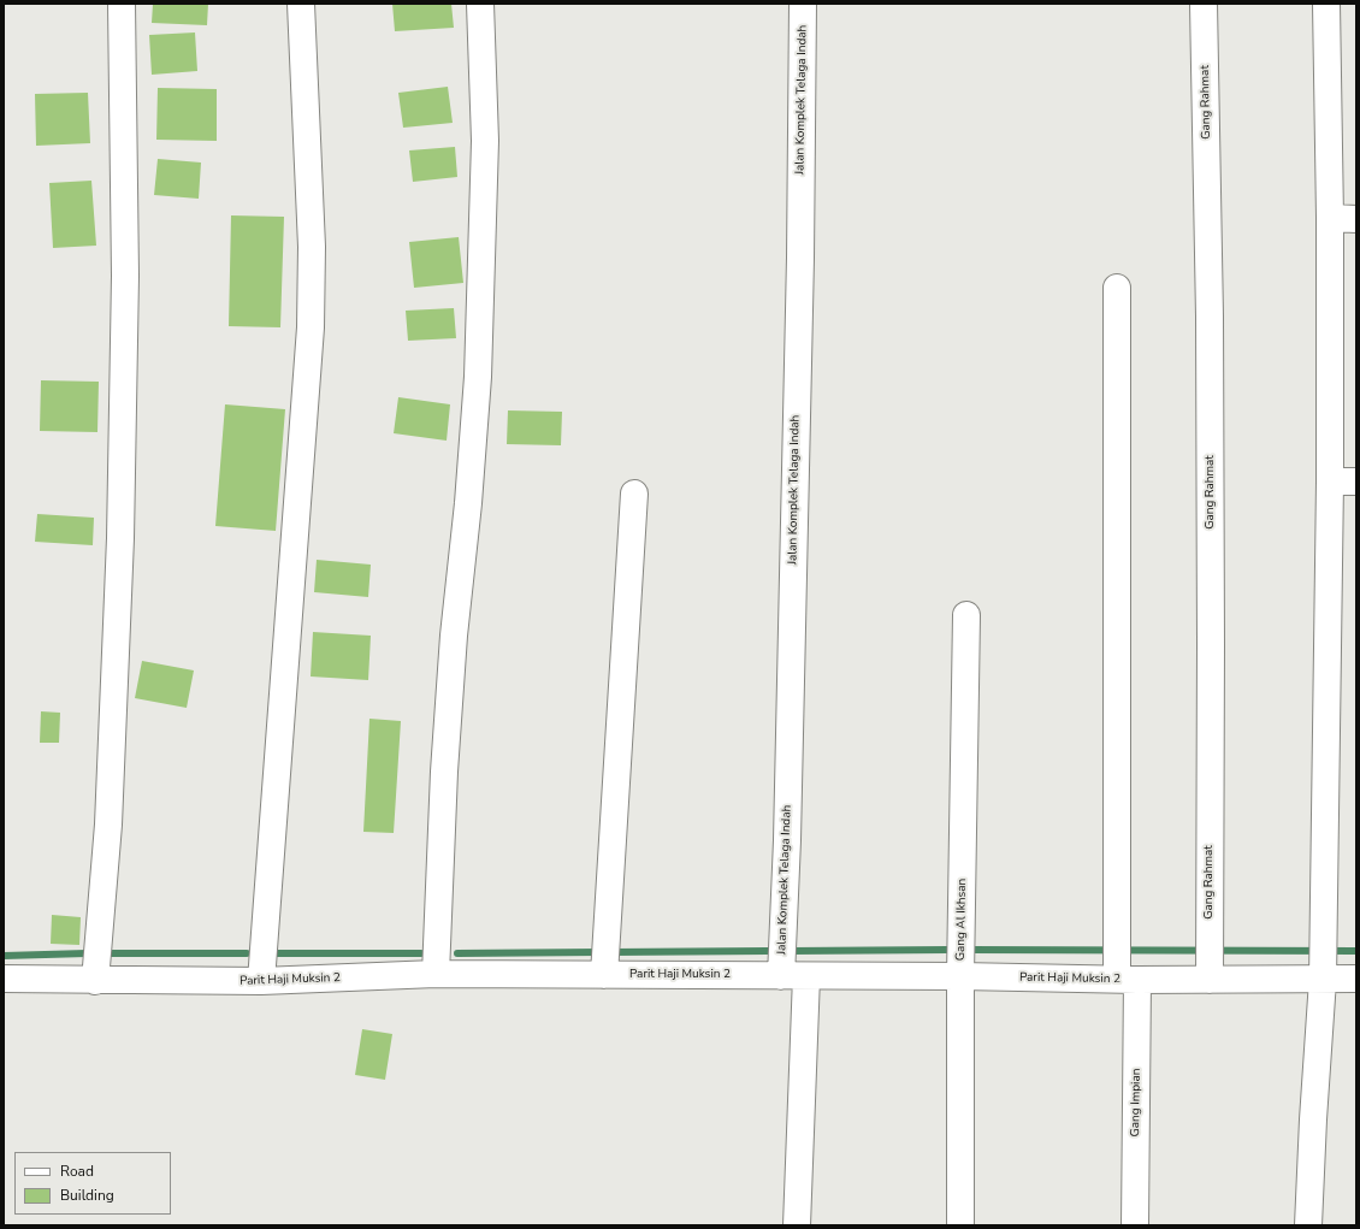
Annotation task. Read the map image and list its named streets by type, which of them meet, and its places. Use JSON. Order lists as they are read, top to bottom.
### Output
{
  "streets": {
    "street": [
      "Jalan Komplek Telaga Indah",
      "Gang Rahmat",
      "Gang Al Ikhsan",
      "Parit Haji Muksin 2",
      "Gang Impian"
    ]
  },
  "crossings": [
    ["Jalan Komplek Telaga Indah", "Parit Haji Muksin 2"],
    ["Gang Rahmat", "Parit Haji Muksin 2"],
    ["Gang Al Ikhsan", "Parit Haji Muksin 2"],
    ["Parit Haji Muksin 2", "Gang Impian"]
  ],
  "legend": ["Road", "Building"]
}
